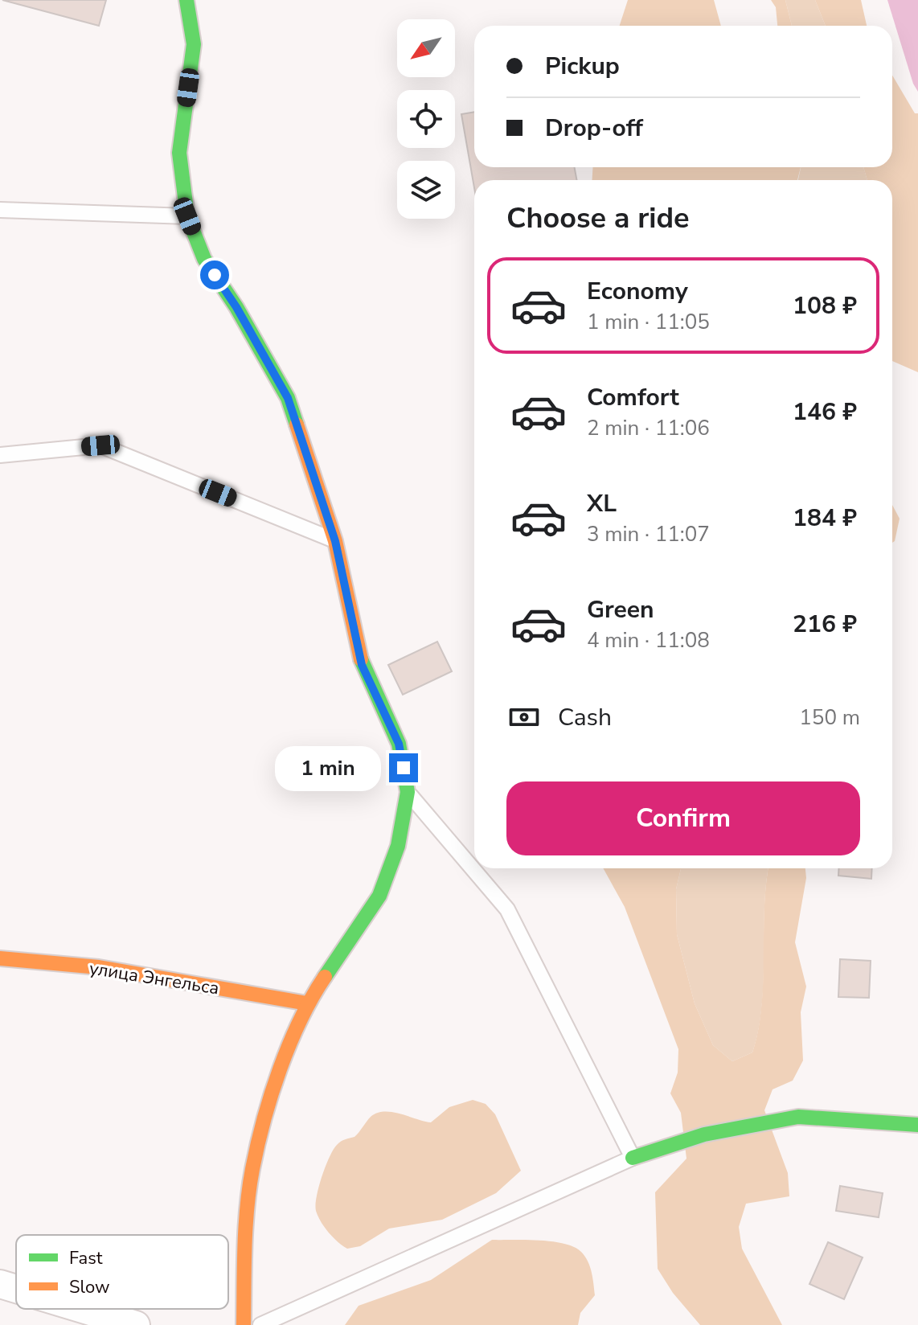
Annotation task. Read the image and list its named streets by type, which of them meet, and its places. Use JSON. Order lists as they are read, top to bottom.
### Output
{
  "streets": {
    "street": ["улица Энгельса"]
  },
  "legend": ["Fast", "Slow"],
  "north": "bottom left",
  "page": {
    "banner": ["Pickup", "Drop-off"],
    "heading": "Choose a ride",
    "list": [
      {
        "name": "Economy",
        "note": "1 min · 11:05",
        "value": "108 ₽"
      },
      {
        "name": "Comfort",
        "note": "2 min · 11:06",
        "value": "146 ₽"
      },
      {
        "name": "XL",
        "note": "3 min · 11:07",
        "value": "184 ₽"
      },
      {
        "name": "Green",
        "note": "4 min · 11:08",
        "value": "216 ₽"
      }
    ],
    "pay": ["Cash", "150 m"],
    "bubble": "1 min",
    "buttons": "Confirm"
  }
}
